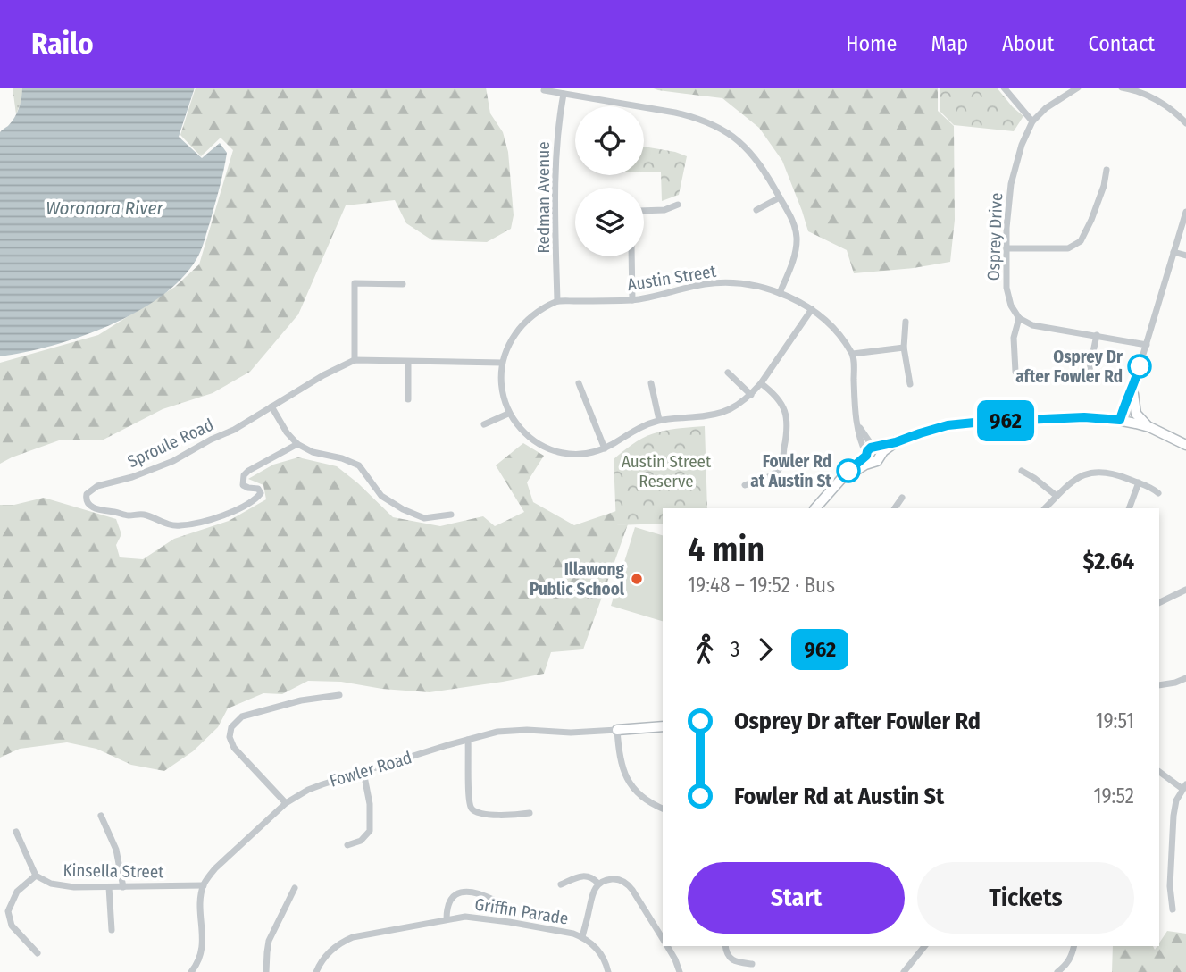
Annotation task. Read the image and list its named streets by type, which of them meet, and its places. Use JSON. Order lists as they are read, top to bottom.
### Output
{
  "streets": {
    "street": [
      "Redman Avenue",
      "Osprey Drive",
      "Austin Street",
      "Sproule Road",
      "Fowler Road",
      "Kinsella Street",
      "Griffin Parade"
    ]
  },
  "crossings": [
    ["Redman Avenue", "Austin Street"],
    ["Fowler Road", "Kinsella Street"]
  ],
  "water": ["Woronora River"],
  "parks": ["Austin Street Reserve"],
  "places": ["Osprey Dr after Fowler Rd", "Fowler Rd at Austin St", "Illawong Public School"],
  "lines": ["bus line 962"],
  "page": {
    "header": "Railo",
    "nav": [
      "Home",
      "Map",
      "About",
      "Contact"
    ],
    "on_map": "962",
    "heading": ["4 min", "19:48 – 19:52 · Bus", "$2.64"],
    "legs": ["3", "962"],
    "list": [
      {
        "name": "Osprey Dr after Fowler Rd",
        "value": "19:51"
      },
      {
        "name": "Fowler Rd at Austin St",
        "value": "19:52"
      }
    ],
    "buttons": ["Start", "Tickets"]
  }
}
